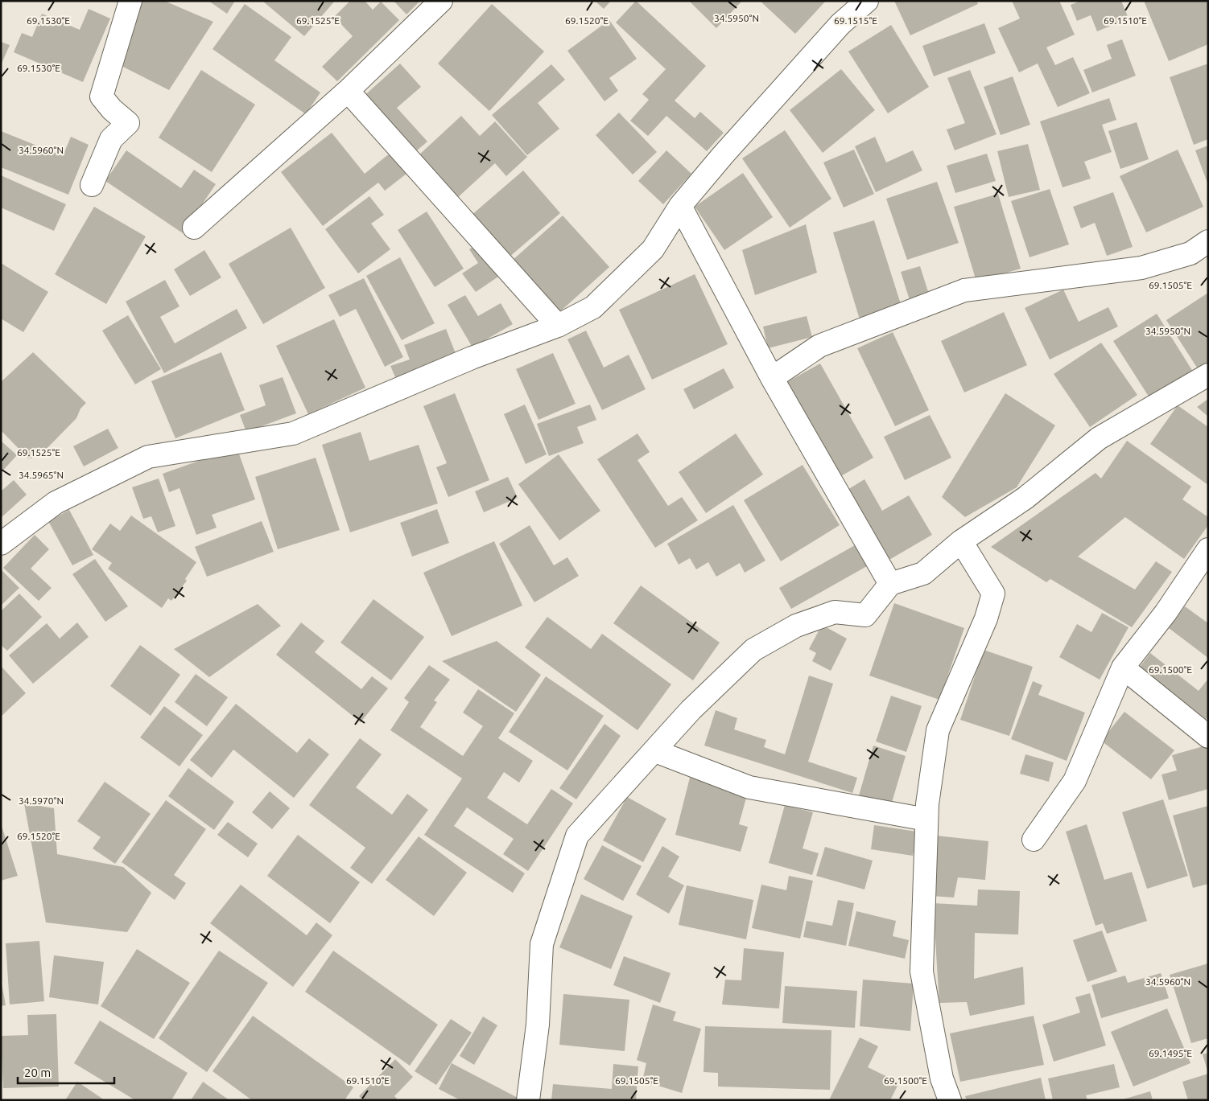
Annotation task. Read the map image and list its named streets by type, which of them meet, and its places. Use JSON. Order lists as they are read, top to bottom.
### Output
{
  "scale_bar": "20 m",
  "coordinates": [
    "34.5950°N",
    "69.1530°E",
    "69.1525°E",
    "69.1520°E",
    "69.1515°E",
    "69.1510°E",
    "34.5960°N",
    "69.1505°E",
    "34.5965°N",
    "69.1500°E",
    "34.5970°N",
    "69.1495°E"
  ]
}
